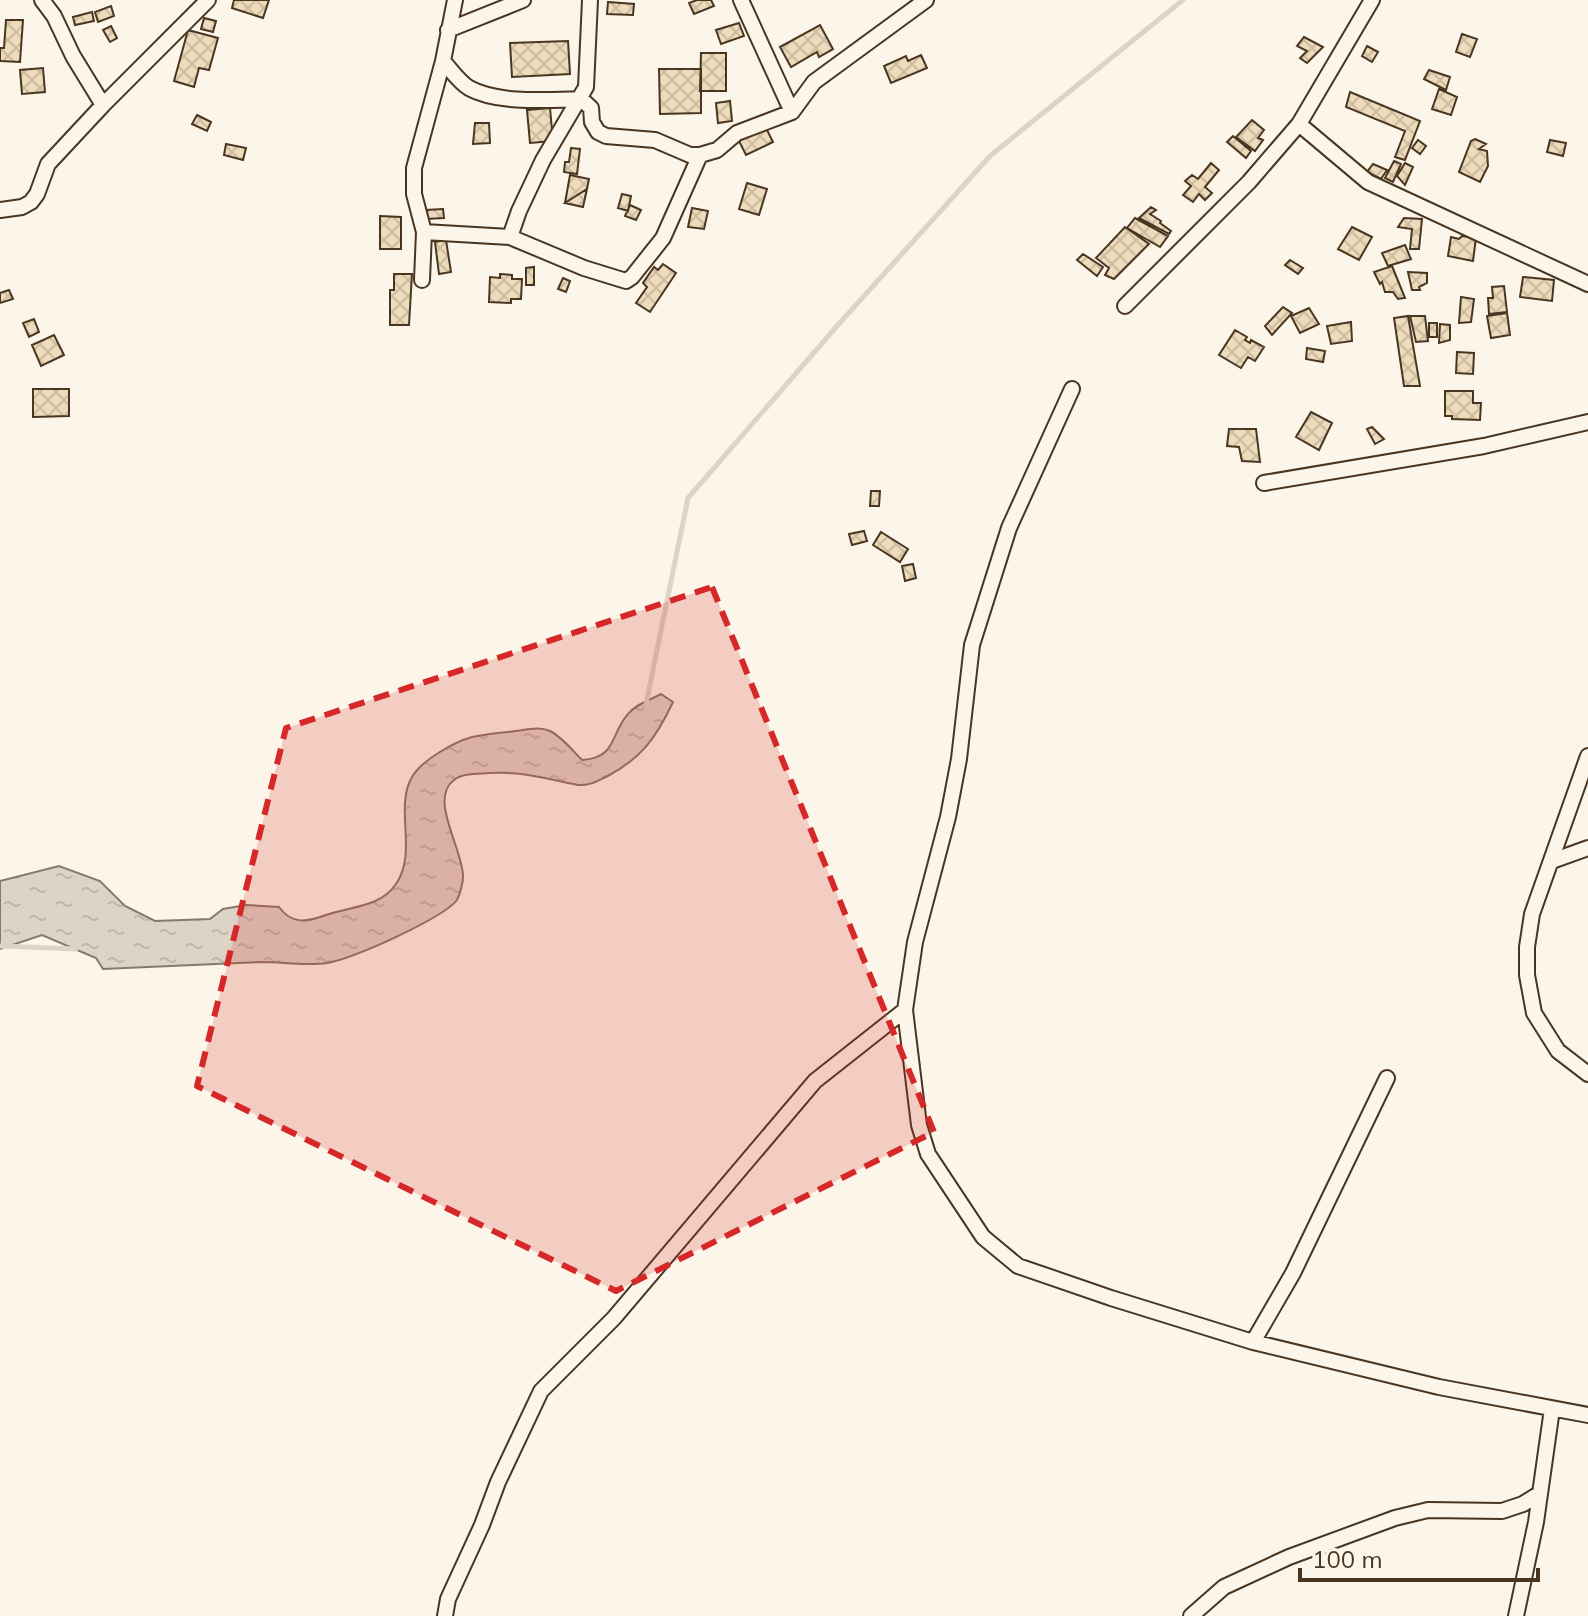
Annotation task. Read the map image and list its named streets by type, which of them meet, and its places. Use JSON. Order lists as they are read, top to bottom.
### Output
{
  "scale_bar": "100 m"
}
